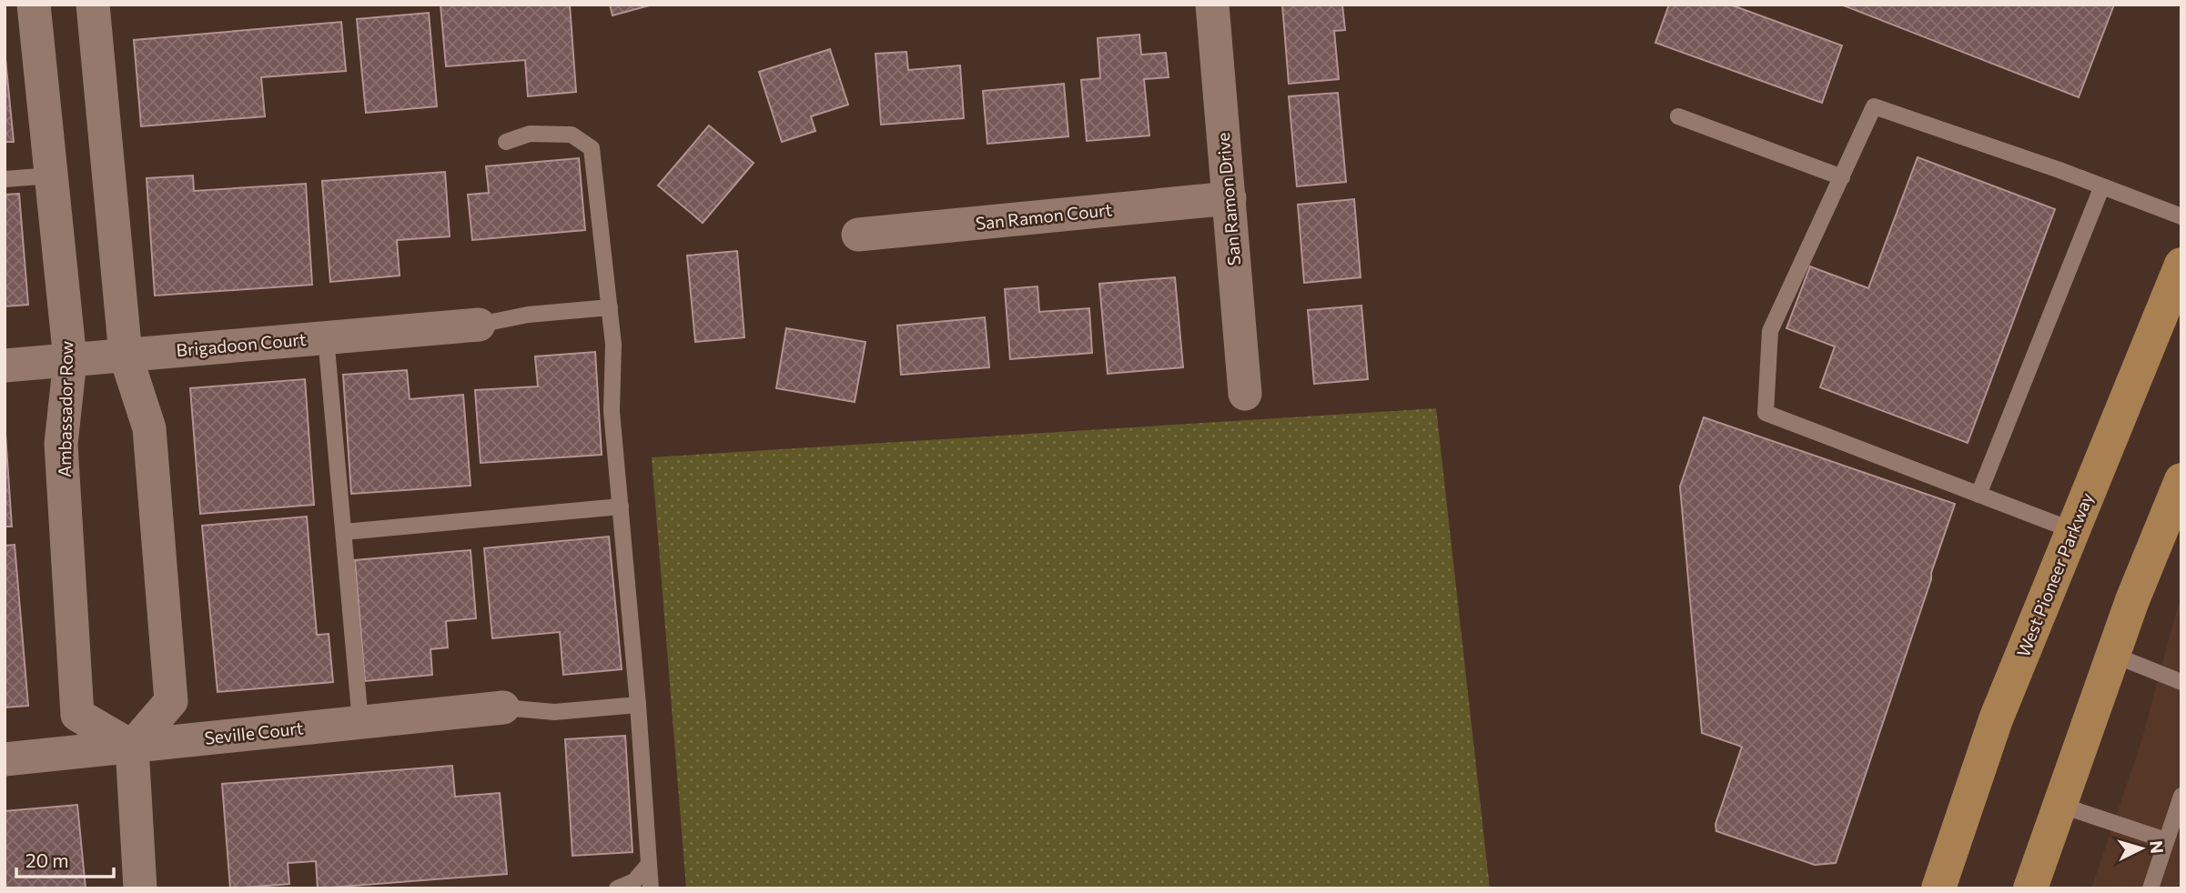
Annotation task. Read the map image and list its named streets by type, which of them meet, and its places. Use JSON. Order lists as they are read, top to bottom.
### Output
{
  "streets": {
    "main road": ["West Pioneer Parkway"],
    "street": [
      "San Ramon Drive",
      "San Ramon Court",
      "Brigadoon Court",
      "Ambassador Row",
      "Seville Court"
    ]
  },
  "crossings": [
    ["San Ramon Drive", "San Ramon Court"],
    ["Brigadoon Court", "Ambassador Row"],
    ["Ambassador Row", "Seville Court"]
  ],
  "scale_bar": "20 m",
  "north": "right"
}
